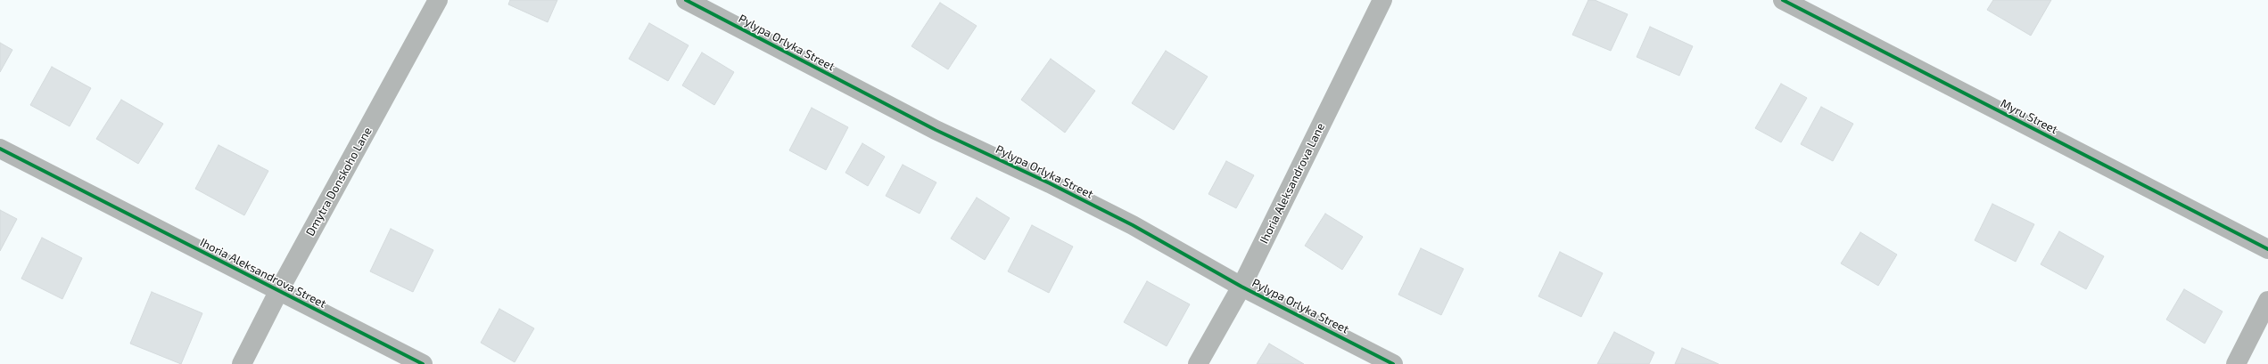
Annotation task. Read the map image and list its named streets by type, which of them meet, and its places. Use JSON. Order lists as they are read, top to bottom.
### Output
{
  "streets": {
    "street": [
      "Pylypa Orlyka Street",
      "Myru Street",
      "Dmytra Donskoho Lane",
      "Ihoria Aleksandrova Lane",
      "Ihoria Aleksandrova Street"
    ]
  },
  "crossings": [
    ["Pylypa Orlyka Street", "Ihoria Aleksandrova Lane"],
    ["Dmytra Donskoho Lane", "Ihoria Aleksandrova Street"]
  ]
}
